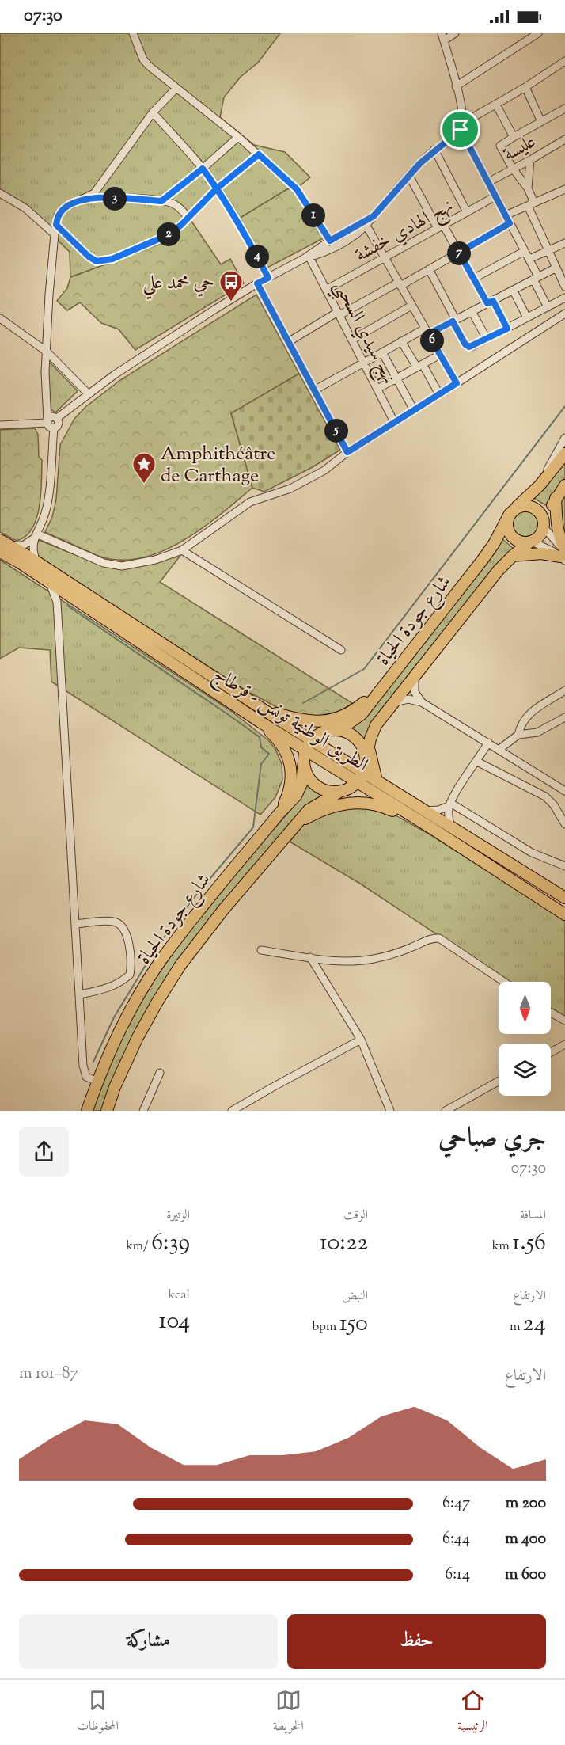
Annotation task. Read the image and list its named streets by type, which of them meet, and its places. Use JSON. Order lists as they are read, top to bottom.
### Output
{
  "streets": {
    "highway": ["شارع جودة الحياة", "الطريق الوطنية تونس - قرطاج"],
    "street": ["عليسة", "نهج الهادي خفشة", "نهج سيدي السحبي"]
  },
  "crossings": [
    ["نهج الهادي خفشة", "نهج سيدي السحبي"],
    ["شارع جودة الحياة", "الطريق الوطنية تونس - قرطاج"]
  ],
  "places": {
    "bus stop": ["حي محمد علي"],
    "place": ["Amphithéâtre de Carthage"]
  },
  "north": "bottom",
  "page": {
    "status": "07:30",
    "pins": [
      "3",
      "1",
      "2",
      "7",
      "4",
      "6",
      "5"
    ],
    "heading": ["جري صباحي", "07:30"],
    "stats": [
      ["المسافة", "1.56 km"],
      ["الوقت", "10:22"],
      ["الوتيرة", "6:39 /km"],
      ["الارتفاع", "24 m"],
      ["النبض", "150 bpm"],
      ["kcal", "104"]
    ],
    "chart": ["الارتفاع", "87–101 m"],
    "list": [
      {
        "name": "200 m",
        "note": "6:47"
      },
      {
        "name": "400 m",
        "note": "6:44"
      },
      {
        "name": "600 m",
        "note": "6:14"
      }
    ],
    "buttons": ["حفظ", "مشاركة"],
    "tabs": ["الرئيسية", "الخريطة", "المحفوظات"]
  }
}
